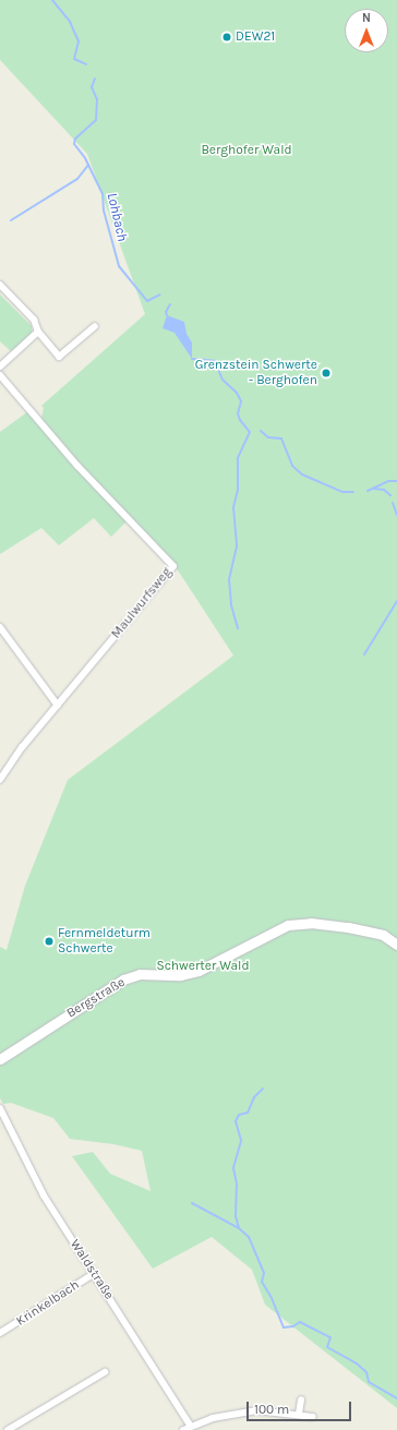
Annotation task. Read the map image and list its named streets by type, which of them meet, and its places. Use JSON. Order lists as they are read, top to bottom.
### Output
{
  "streets": {
    "main road": ["Bergstraße"],
    "street": ["Maulwurfsweg", "Waldstraße", "Krinkelbach"]
  },
  "crossings": [
    ["Waldstraße", "Krinkelbach"]
  ],
  "water": ["Lohbach"],
  "parks": ["Berghofer Wald", "Schwerter Wald"],
  "places": ["DEW21", "Grenzstein Schwerte - Berghofen", "Fernmeldeturm Schwerte"],
  "scale_bar": "100 m",
  "north": "top"
}
